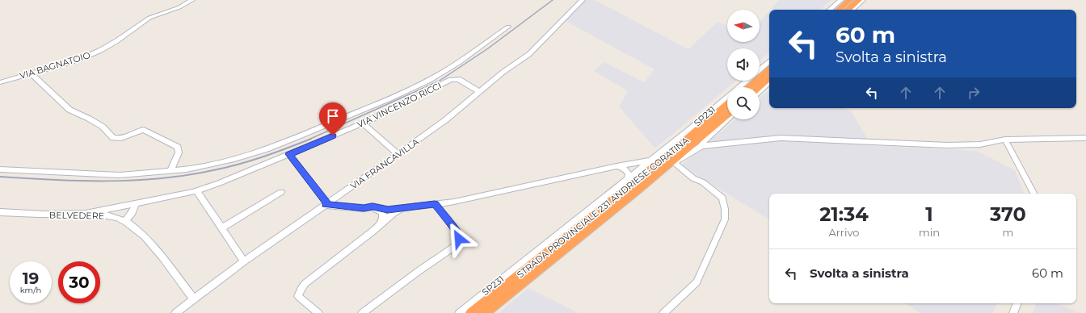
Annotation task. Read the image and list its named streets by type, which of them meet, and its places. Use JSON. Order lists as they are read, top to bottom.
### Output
{
  "streets": {
    "highway": ["SP231", "STRADA PROVINCIALE 231 ANDRIESE-CORATINA"],
    "street": [
      "VIA BAGNATOIO",
      "VIA VINCENZO RICCI",
      "VIA FRANCAVILLA",
      "BELVEDERE"
    ]
  },
  "crossings": [
    ["VIA VINCENZO RICCI", "VIA FRANCAVILLA"],
    ["VIA VINCENZO RICCI", "BELVEDERE"],
    ["VIA FRANCAVILLA", "BELVEDERE"]
  ],
  "north": "left",
  "page": {
    "turn": ["60 m", "Svolta a sinistra"],
    "eta": [
      "21:34",
      "Arrivo",
      "1",
      "min",
      "370",
      "m"
    ],
    "list": [
      {
        "name": "Svolta a sinistra",
        "value": "60 m"
      }
    ],
    "speed": "19 km/h",
    "limit": "30"
  }
}
